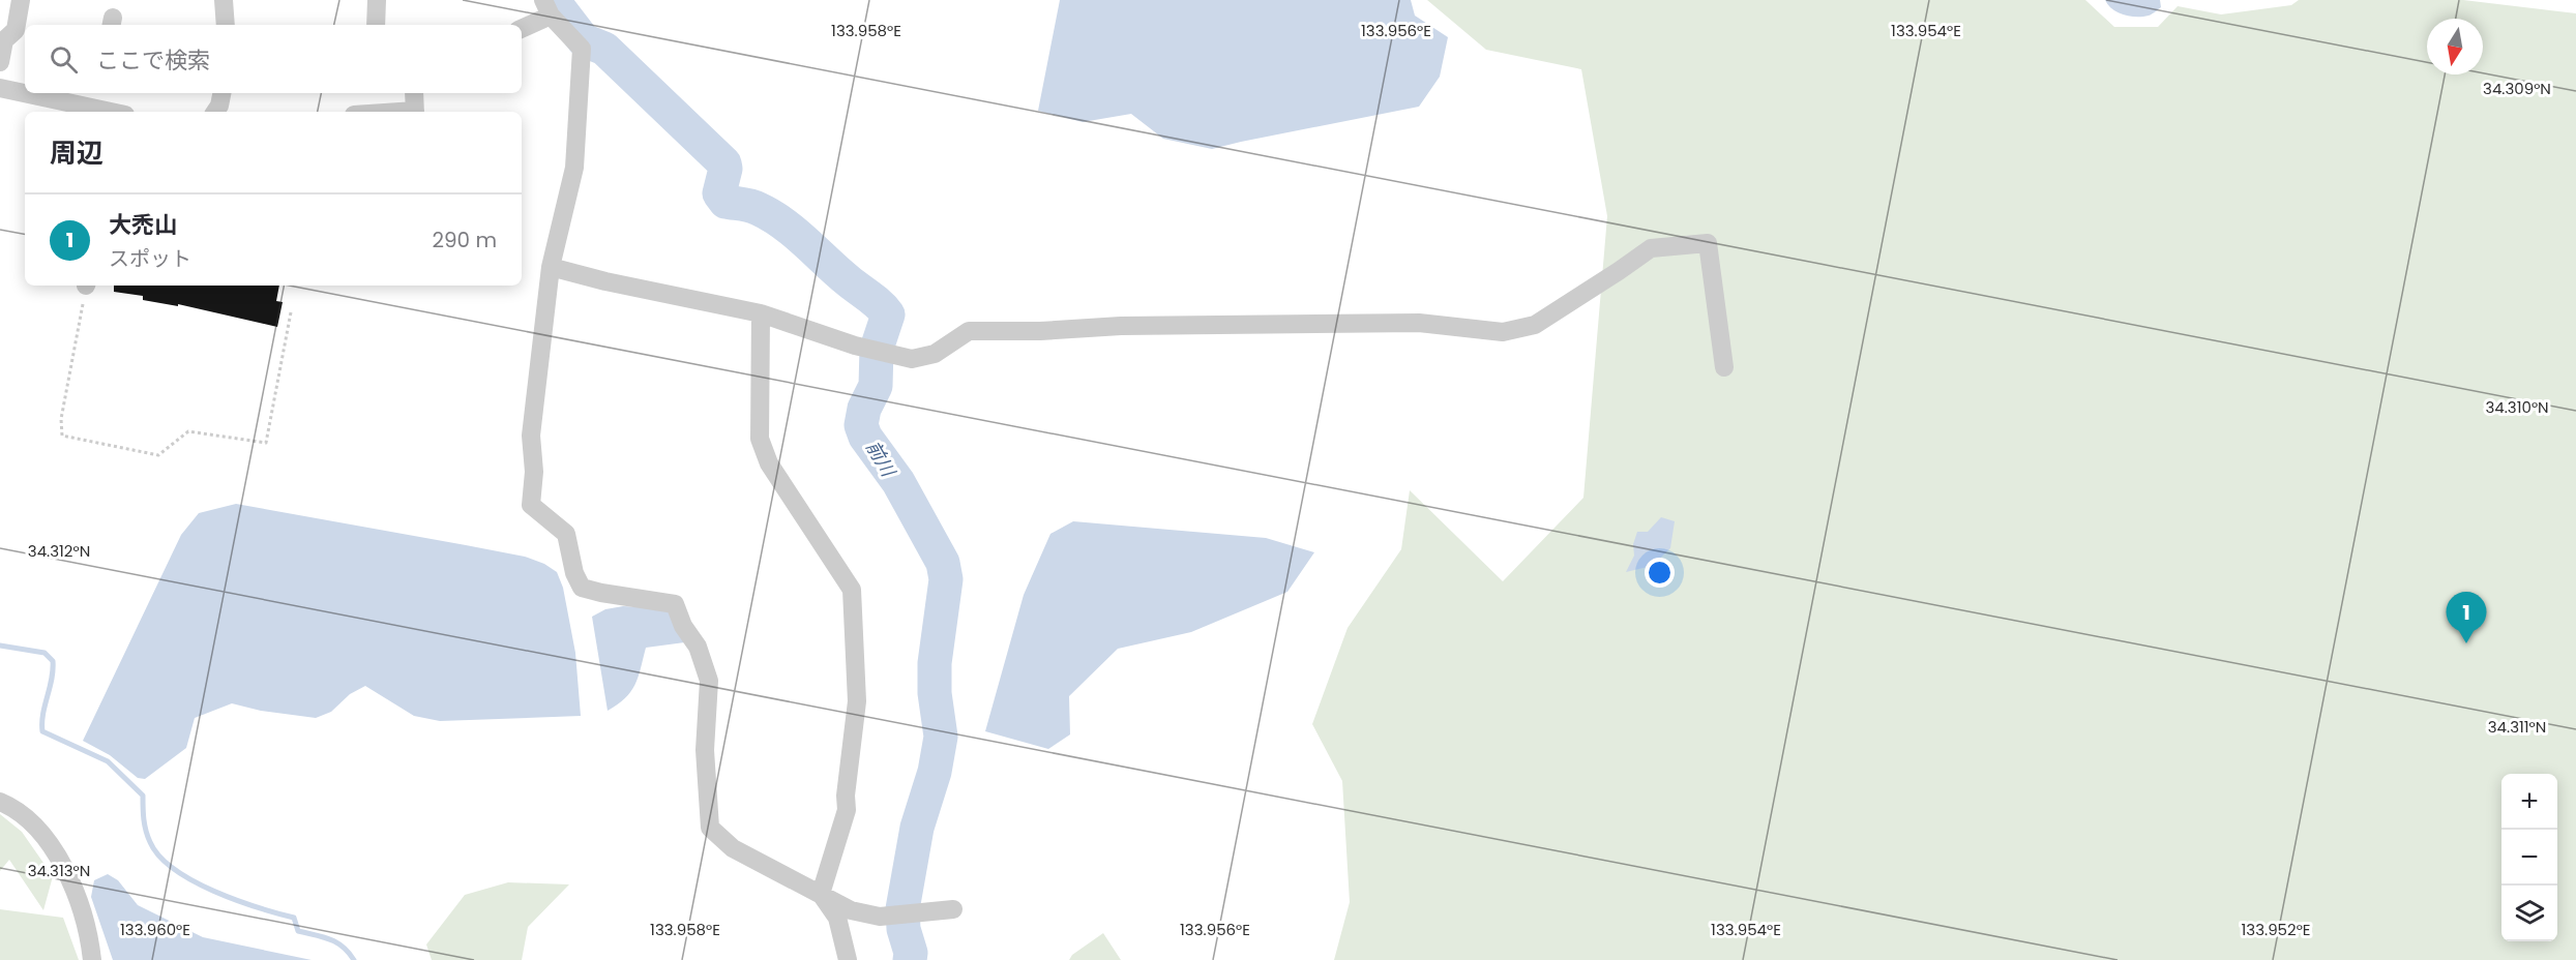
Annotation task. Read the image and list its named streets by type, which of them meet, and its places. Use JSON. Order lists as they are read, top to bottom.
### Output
{
  "water": ["前川"],
  "north": "bottom",
  "page": {
    "search": "ここで検索",
    "heading": "周辺",
    "list": [
      {
        "mark": "1",
        "name": "大禿山",
        "note": "スポット",
        "value": "290 m"
      }
    ],
    "pins": "1",
    "map_buttons": ["+", "−"]
  },
  "coordinates": [
    "133.958°E",
    "133.956°E",
    "133.954°E",
    "34.309°N",
    "34.310°N",
    "34.312°N",
    "34.311°N",
    "34.313°N",
    "133.960°E",
    "133.952°E"
  ]
}
